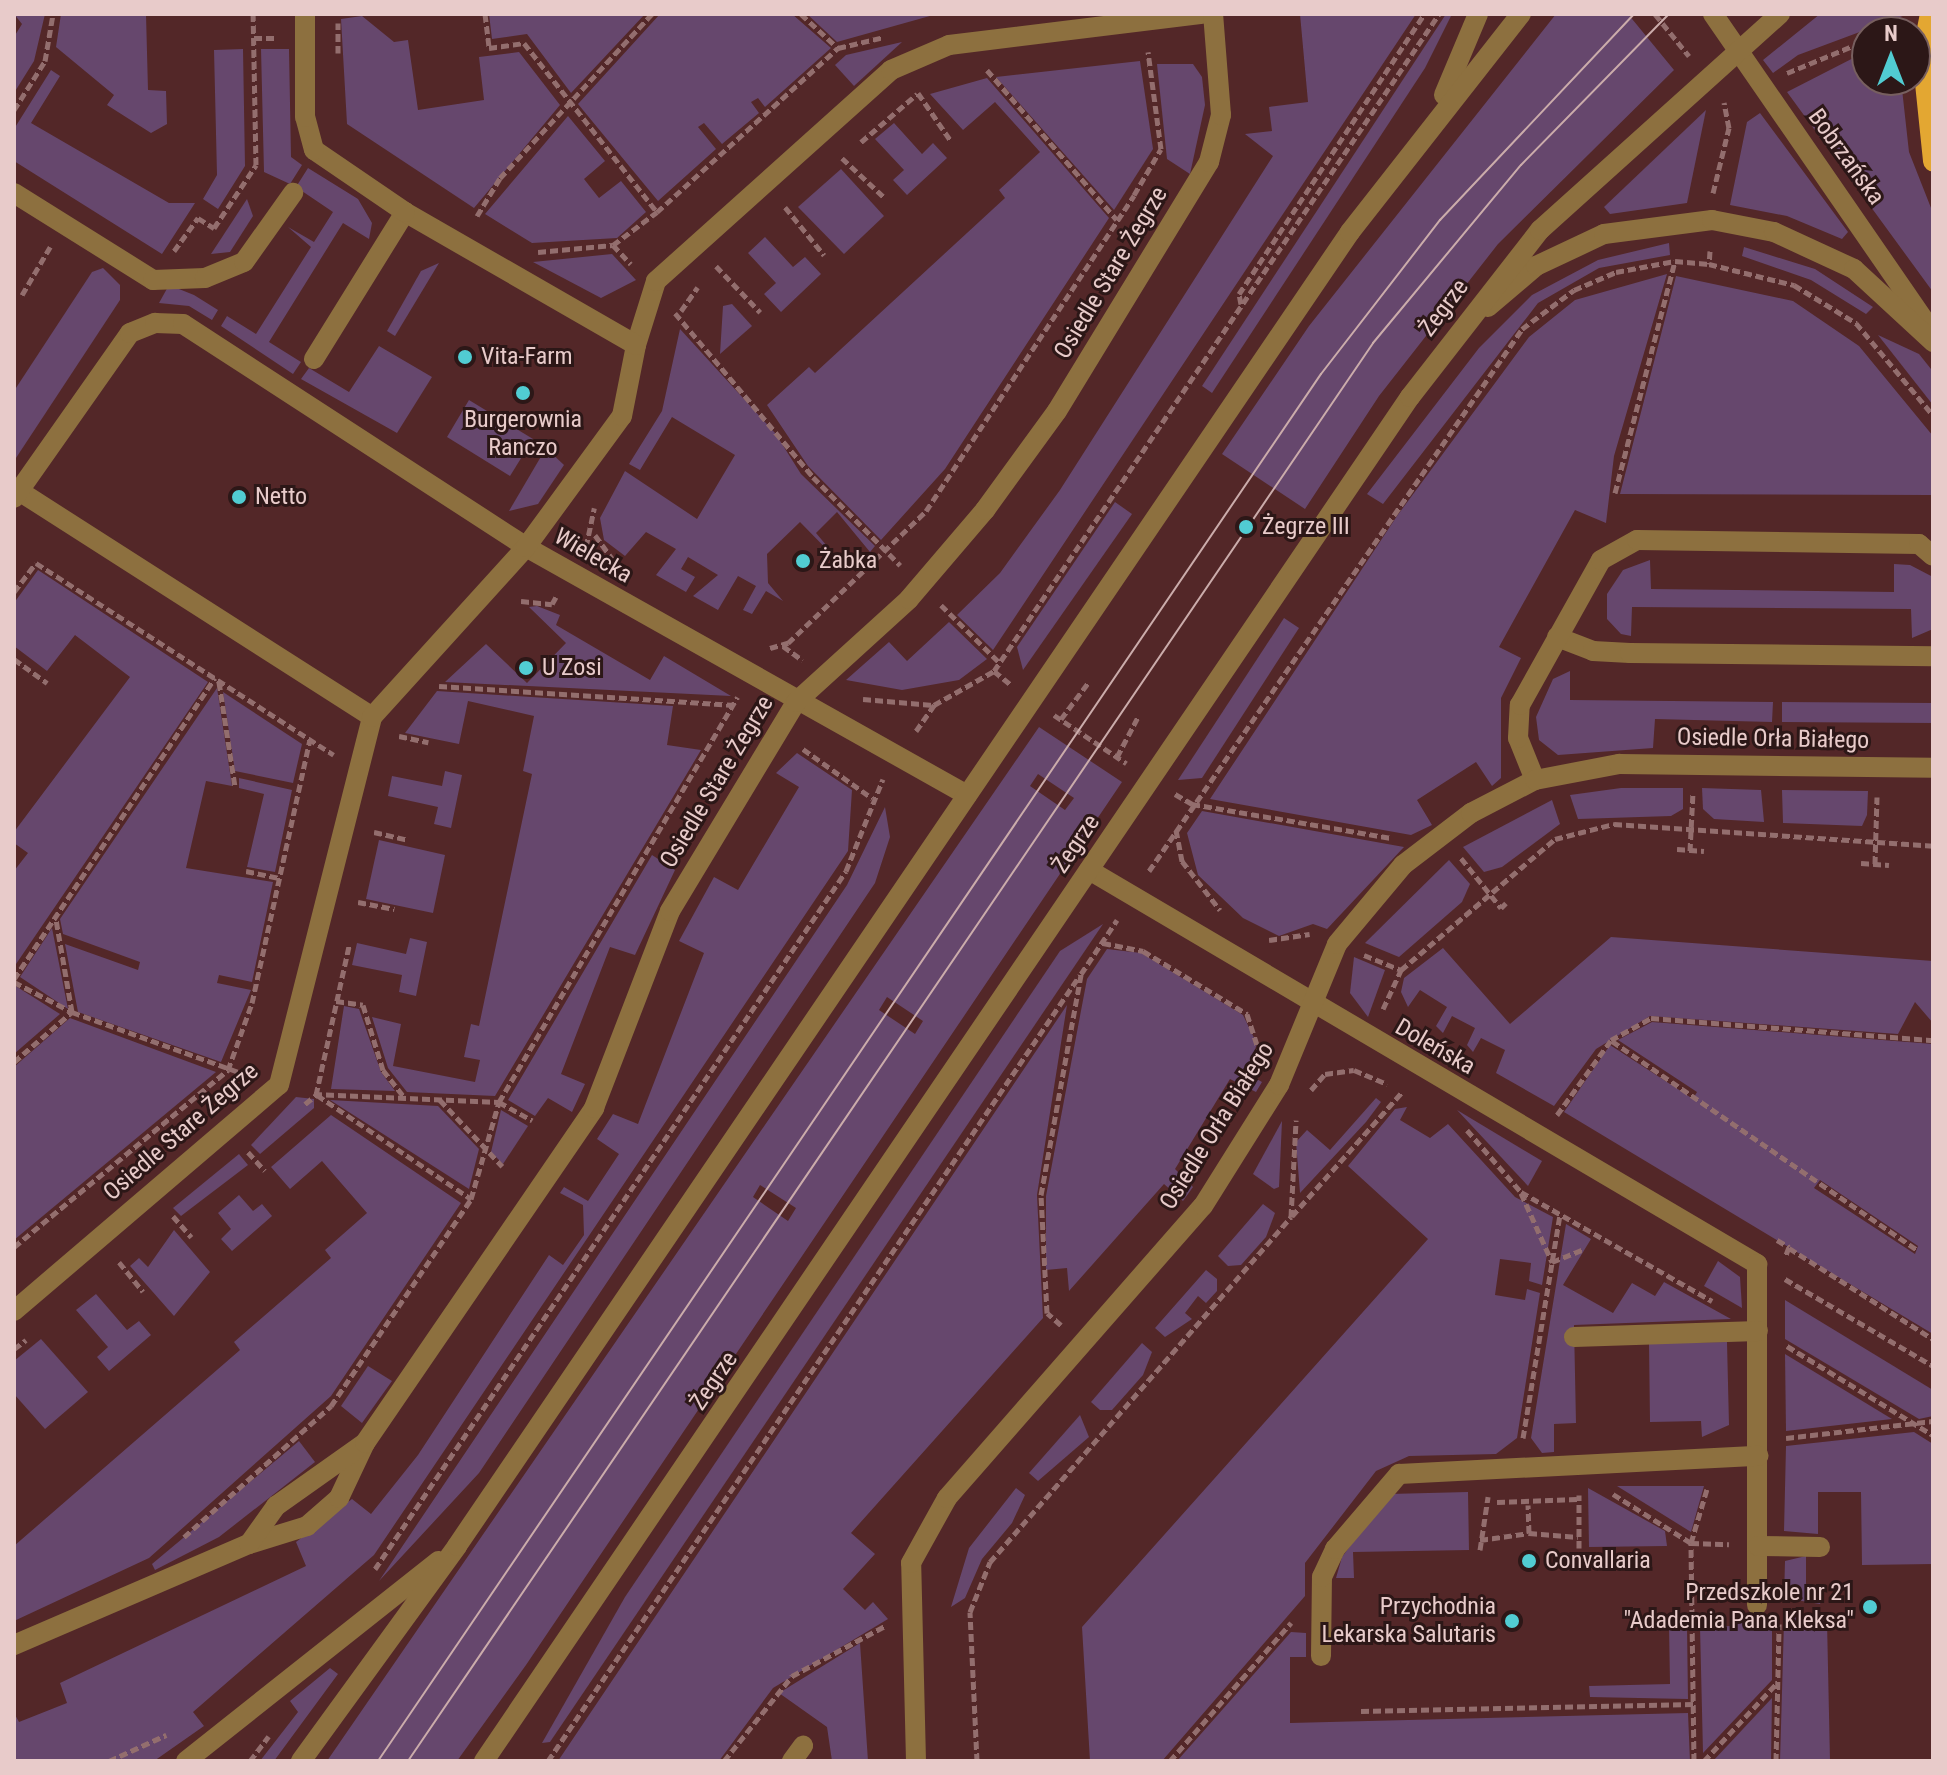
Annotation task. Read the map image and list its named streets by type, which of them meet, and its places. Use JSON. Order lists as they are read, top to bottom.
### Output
{
  "streets": {
    "street": [
      "Bobrzańska",
      "Osiedle Stare Żegrze",
      "Żegrze",
      "Wielecka",
      "Osiedle Orła Białego",
      "Doleńska"
    ]
  },
  "crossings": [
    ["Bobrzańska", "Żegrze"],
    ["Osiedle Stare Żegrze", "Wielecka"],
    ["Żegrze", "Doleńska"],
    ["Osiedle Orła Białego", "Doleńska"]
  ],
  "places": [
    "Vita-Farm",
    "Burgerownia Ranczo",
    "Netto",
    "Żegrze III",
    "Żabka",
    "U Zosi",
    "Convallaria",
    "Przedszkole nr 21 \"Adademia Pana Kleksa\"",
    "Przychodnia Lekarska Salutaris"
  ],
  "north": "top"
}
